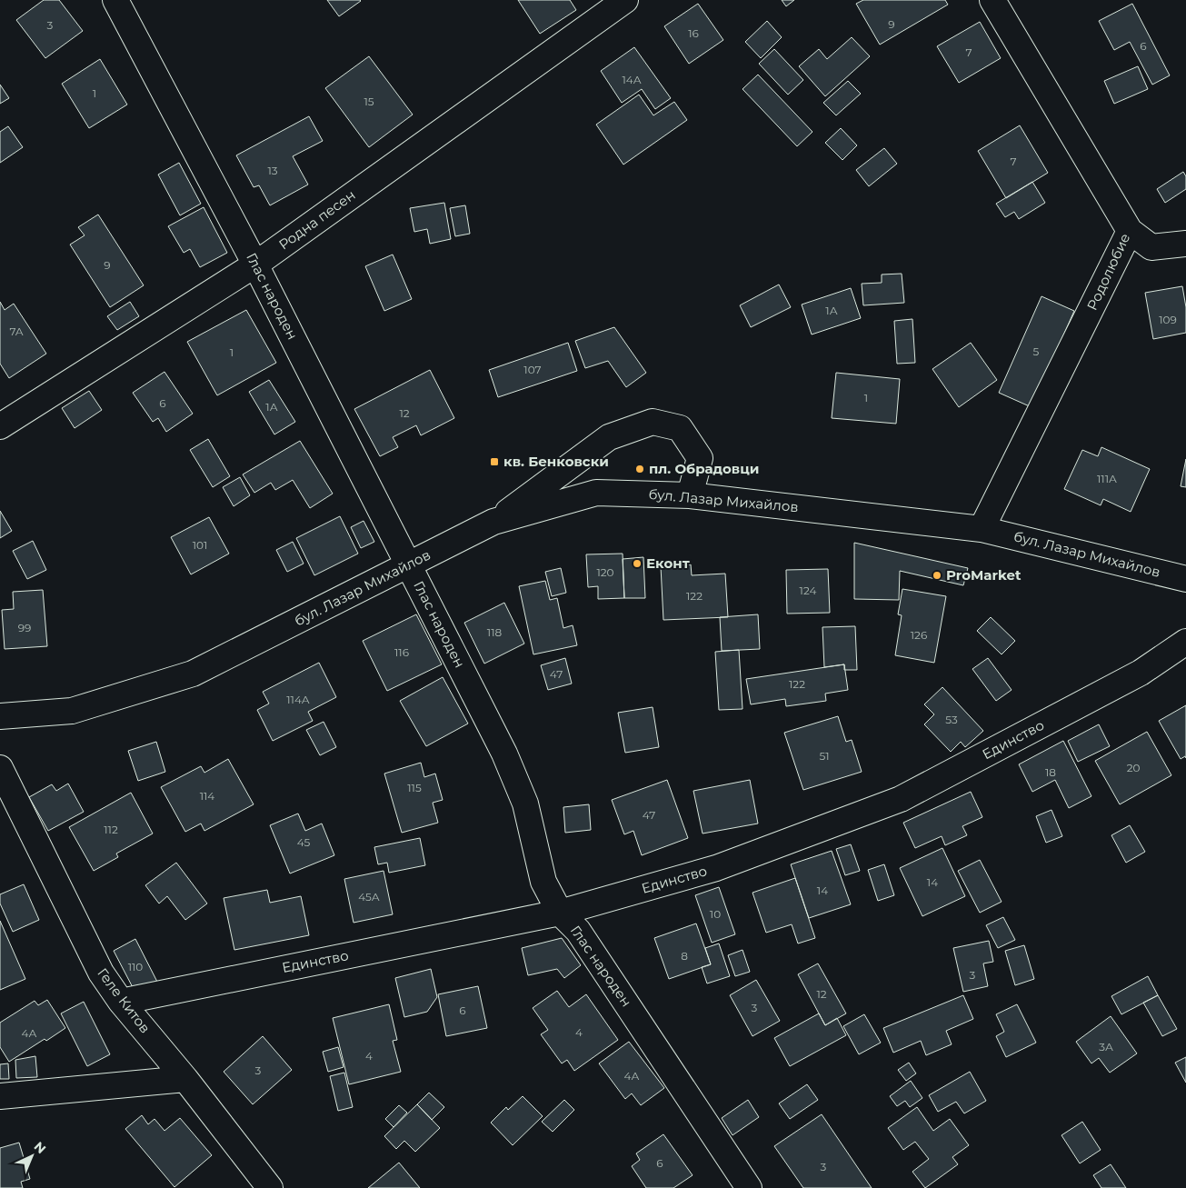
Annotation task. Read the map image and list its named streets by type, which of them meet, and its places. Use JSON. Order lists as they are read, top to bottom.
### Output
{
  "streets": {
    "street": [
      "Родна песен",
      "Родолюбие",
      "Глас народен",
      "бул. Лазар Михайлов",
      "Единство",
      "Геле Китов"
    ]
  },
  "crossings": [
    ["Родна песен", "Глас народен"],
    ["Родолюбие", "бул. Лазар Михайлов"],
    ["Глас народен", "бул. Лазар Михайлов"],
    ["Глас народен", "Единство"],
    ["Единство", "Геле Китов"]
  ],
  "places": {
    "transit": ["кв. Бенковски"],
    "other": ["пл. Обрадовци", "Еконт", "ProMarket"]
  },
  "house_numbers": [
    "9",
    "3",
    "16",
    "6",
    "7",
    "14А",
    "1",
    "15",
    "7",
    "13",
    "9",
    "1А",
    "109",
    "7А",
    "5",
    "1",
    "107",
    "1",
    "6",
    "1А",
    "12",
    "111А",
    "101",
    "120",
    "124",
    "122",
    "99",
    "118",
    "126",
    "116",
    "47",
    "122",
    "114А",
    "53",
    "51",
    "20",
    "18",
    "115",
    "114",
    "47",
    "112",
    "45",
    "14",
    "14",
    "45А",
    "10",
    "8",
    "110",
    "3",
    "12",
    "3",
    "6",
    "4",
    "4А",
    "3А",
    "4",
    "3",
    "4А",
    "6",
    "3"
  ],
  "north": "top right"
}
